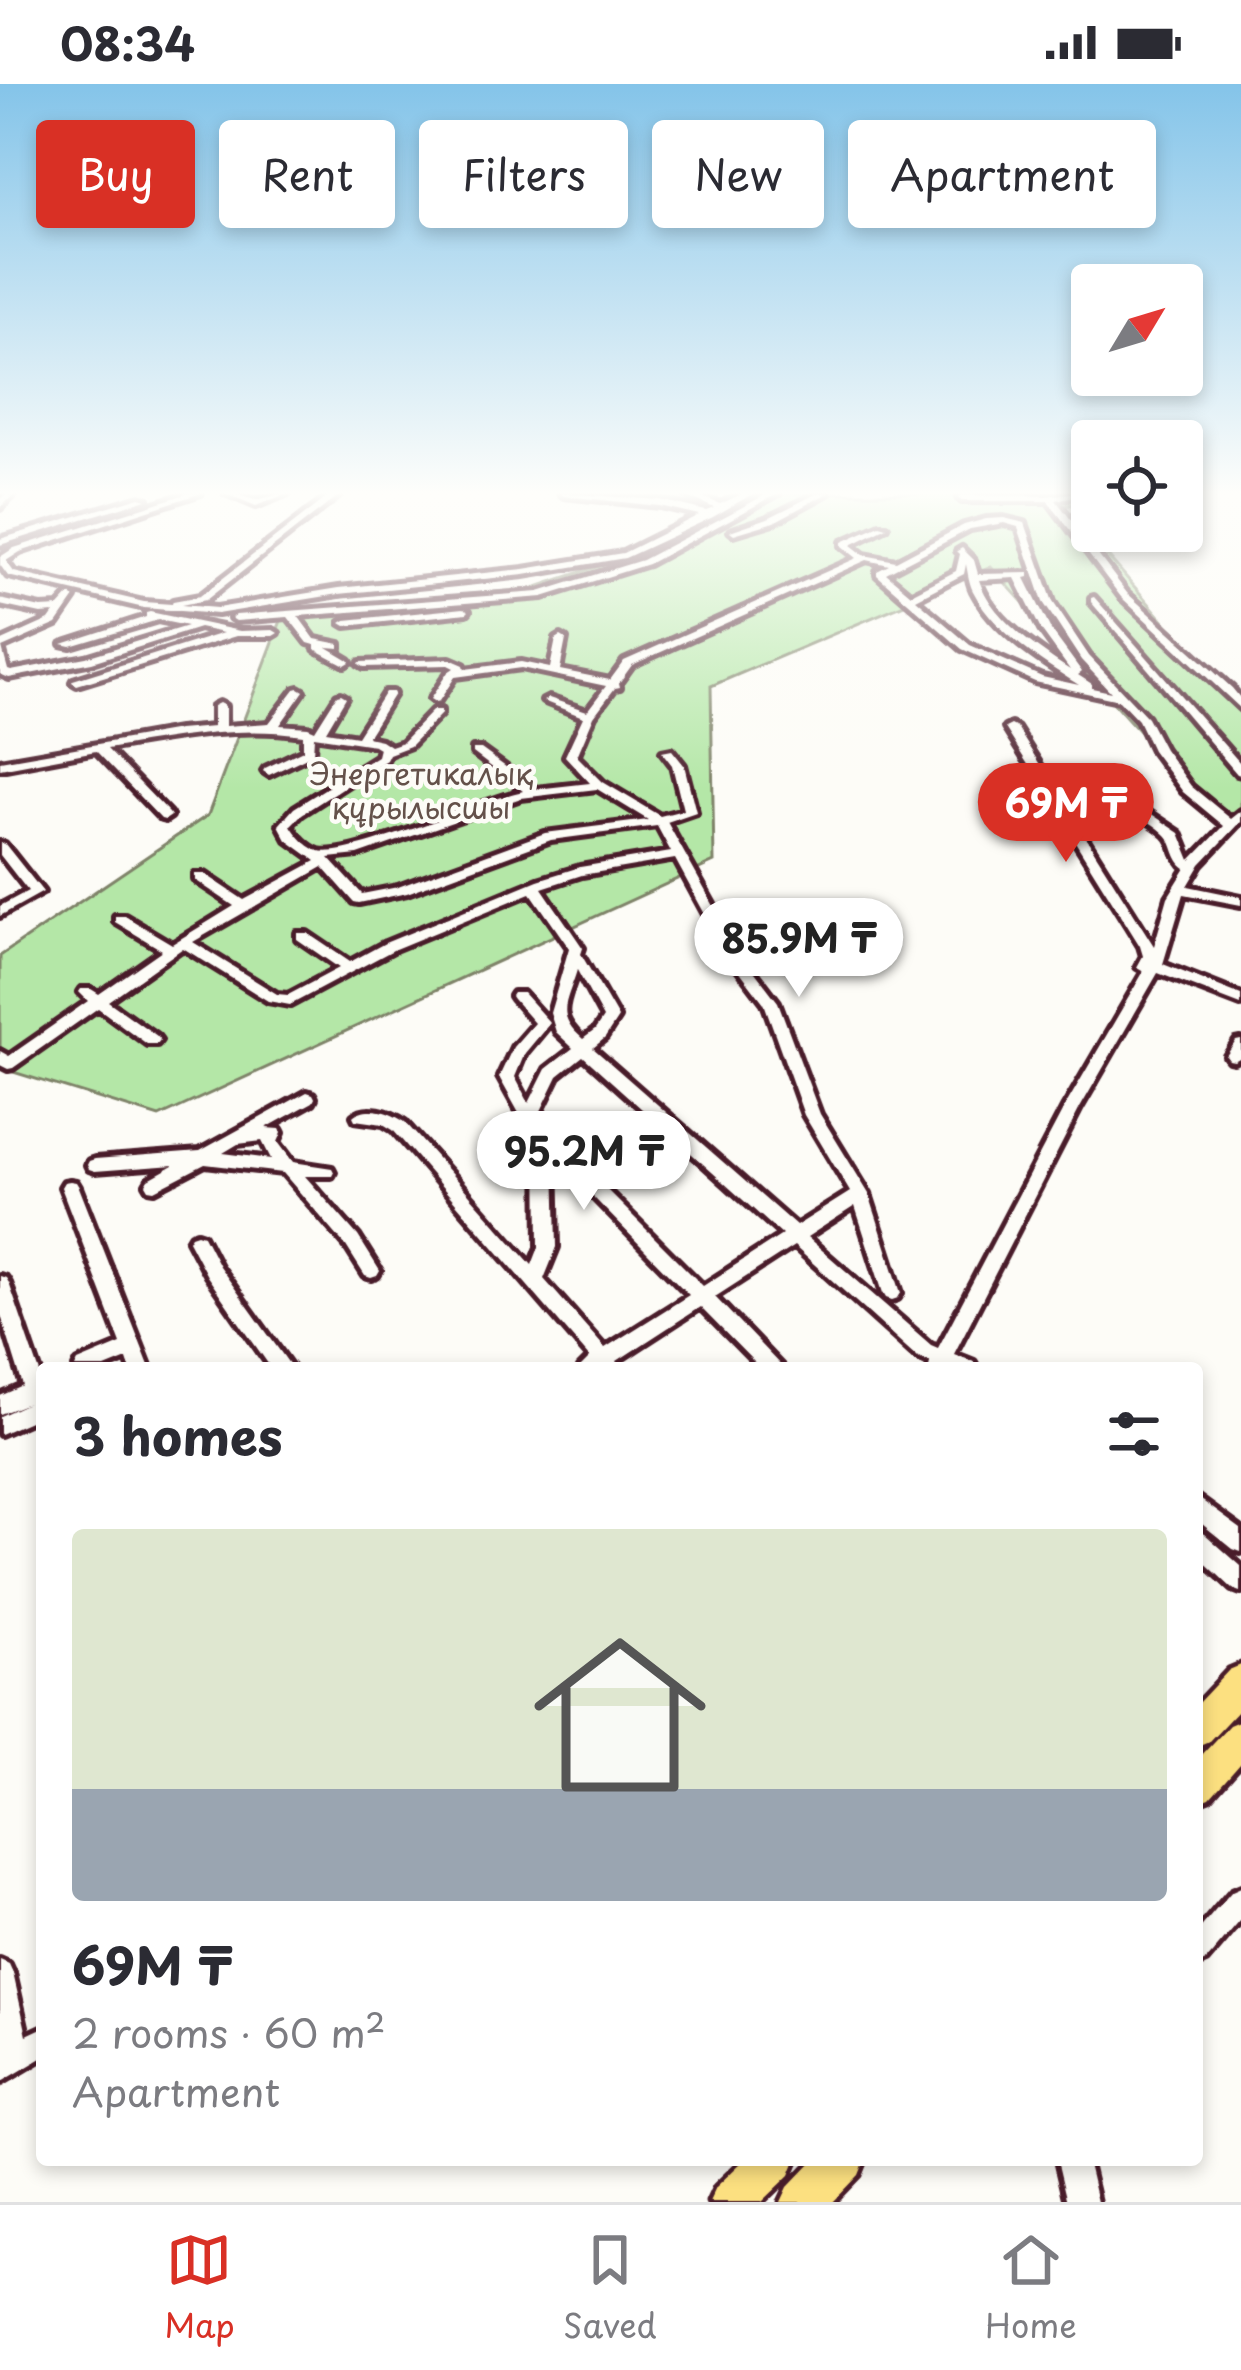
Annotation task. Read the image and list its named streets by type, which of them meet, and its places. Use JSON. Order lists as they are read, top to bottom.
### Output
{
  "parks": ["Энергетикалық құрылысшы"],
  "north": "top right",
  "page": {
    "status": "08:34",
    "chip": [
      "Buy",
      "Rent",
      "Filters",
      "New",
      "Apartment"
    ],
    "price": ["69M ₸", "85.9M ₸", "95.2M ₸"],
    "heading": "3 homes",
    "list": [
      {
        "name": "69M ₸",
        "note": "2 rooms · 60 m² · Apartment"
      }
    ],
    "tabs": ["Map", "Saved", "Home"]
  }
}
